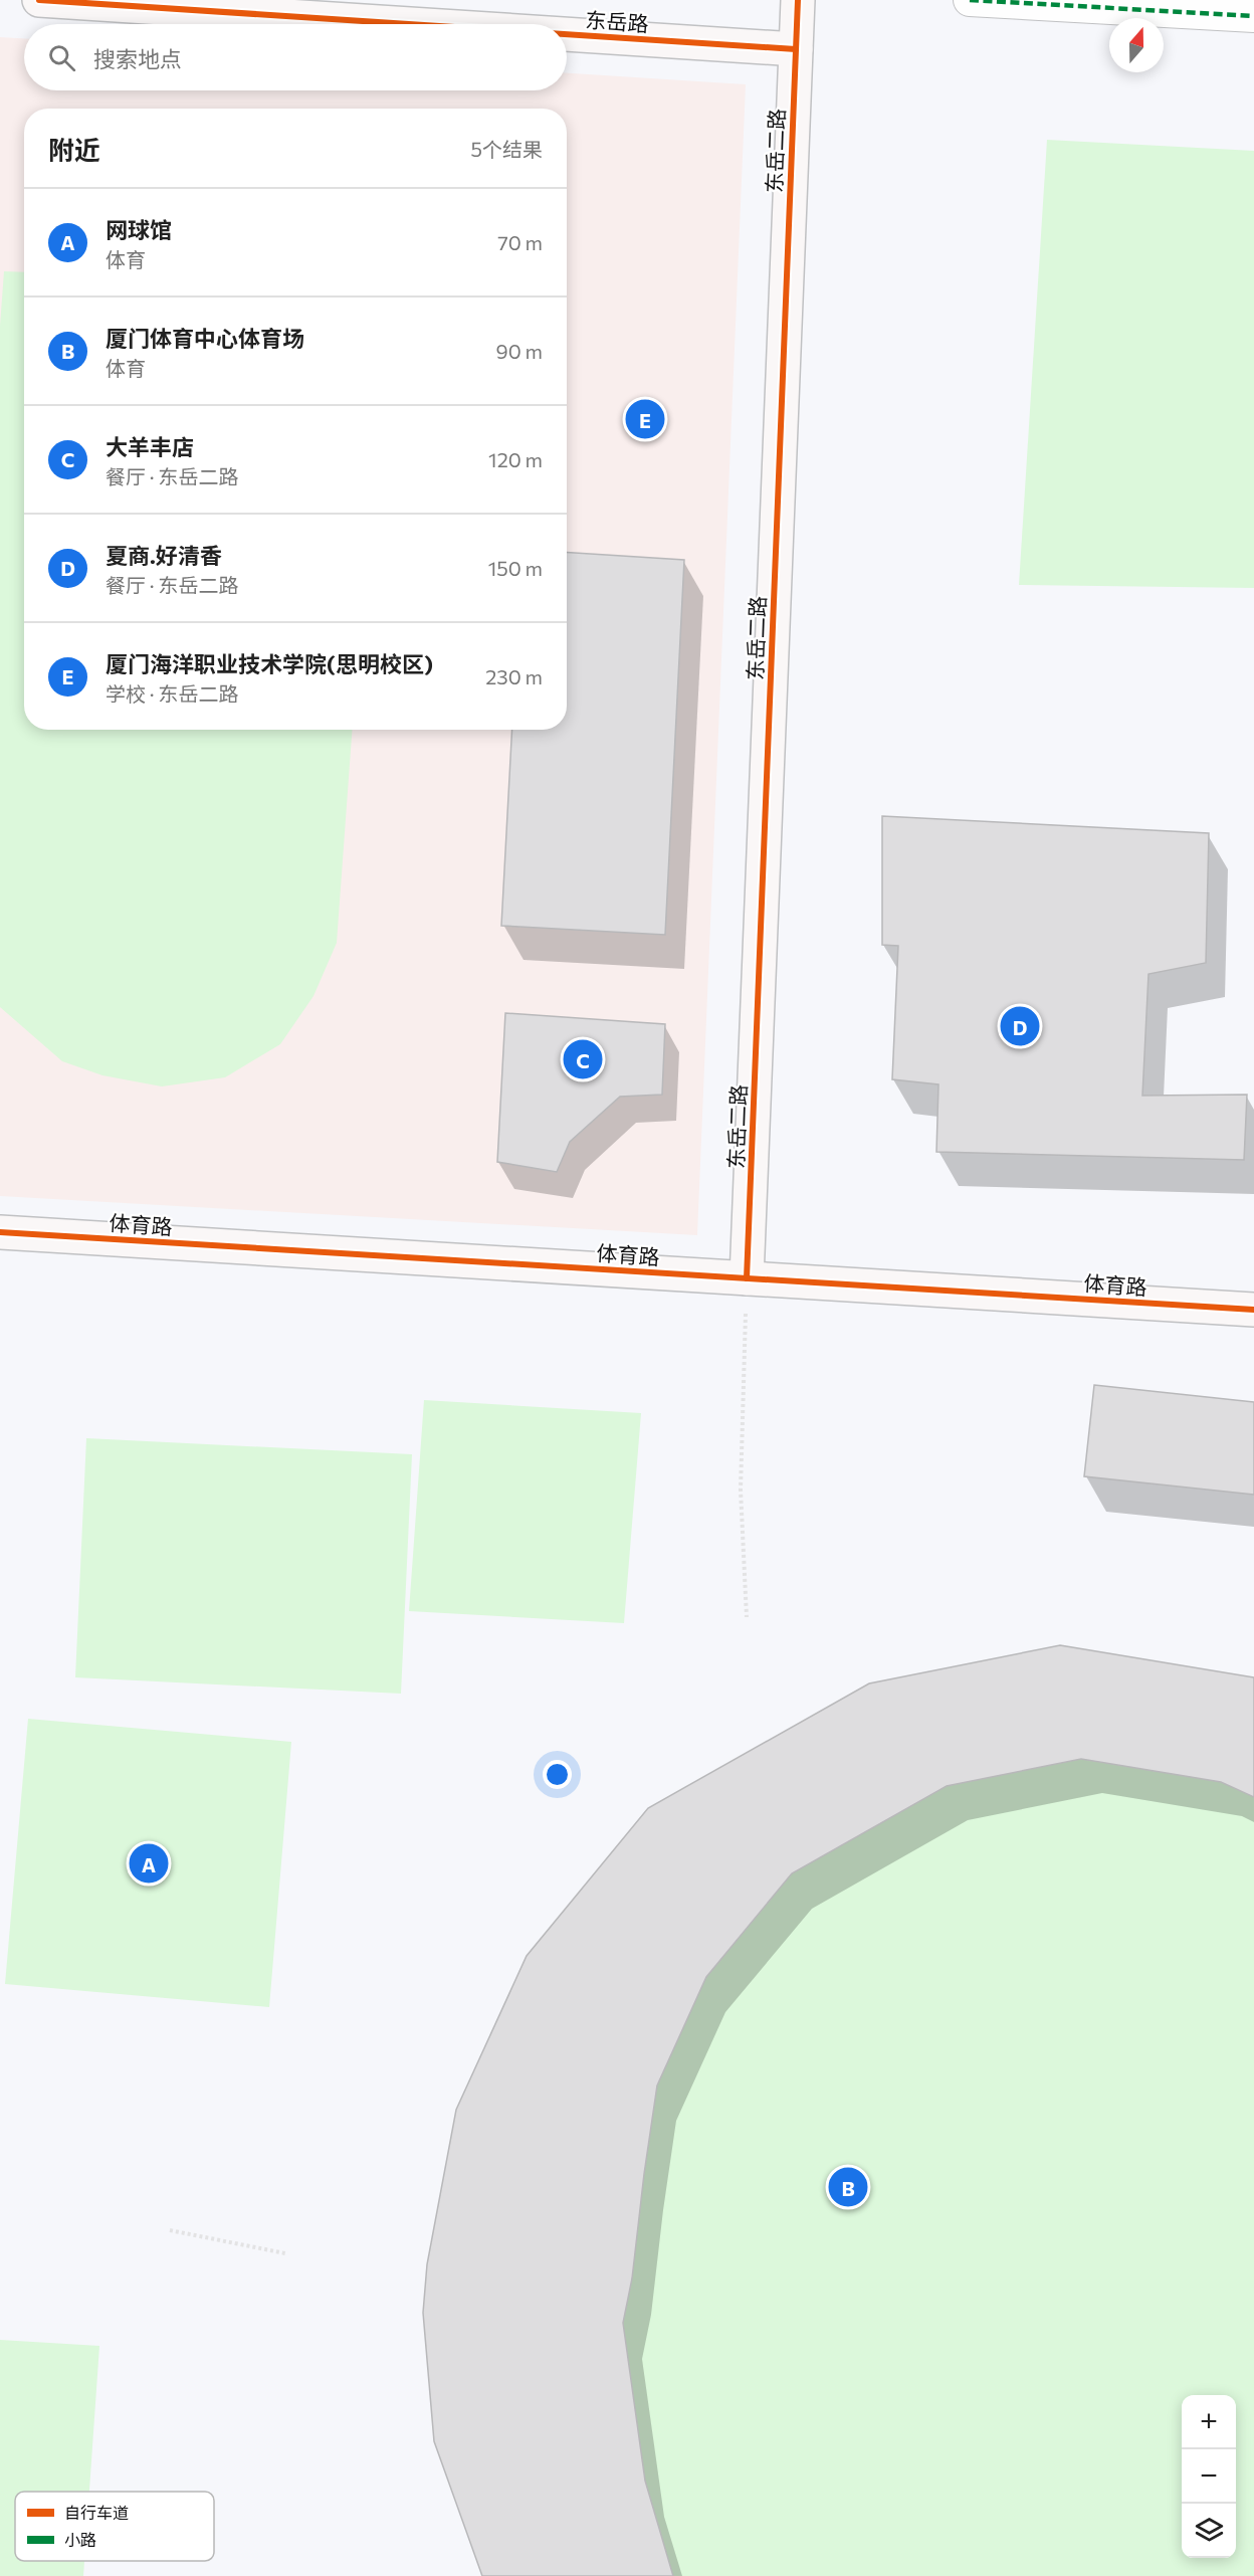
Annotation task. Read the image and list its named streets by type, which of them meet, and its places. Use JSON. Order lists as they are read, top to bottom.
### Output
{
  "streets": {
    "street": ["东岳路", "东岳二路", "体育路"]
  },
  "crossings": [
    ["东岳路", "东岳二路"],
    ["东岳二路", "体育路"]
  ],
  "legend": ["自行车道", "小路"],
  "north": "top",
  "page": {
    "search": "搜索地点",
    "heading": ["附近", "5个结果"],
    "list": [
      {
        "mark": "A",
        "name": "网球馆",
        "note": "体育",
        "value": "70 m"
      },
      {
        "mark": "B",
        "name": "厦门体育中心体育场",
        "note": "体育",
        "value": "90 m"
      },
      {
        "mark": "C",
        "name": "大羊丰店",
        "note": "餐厅 · 东岳二路",
        "value": "120 m"
      },
      {
        "mark": "D",
        "name": "夏商.好清香",
        "note": "餐厅 · 东岳二路",
        "value": "150 m"
      },
      {
        "mark": "E",
        "name": "厦门海洋职业技术学院(思明校区)",
        "note": "学校 · 东岳二路",
        "value": "230 m"
      }
    ],
    "pins": [
      "E",
      "D",
      "C",
      "A",
      "B"
    ],
    "map_buttons": ["+", "−"]
  }
}
